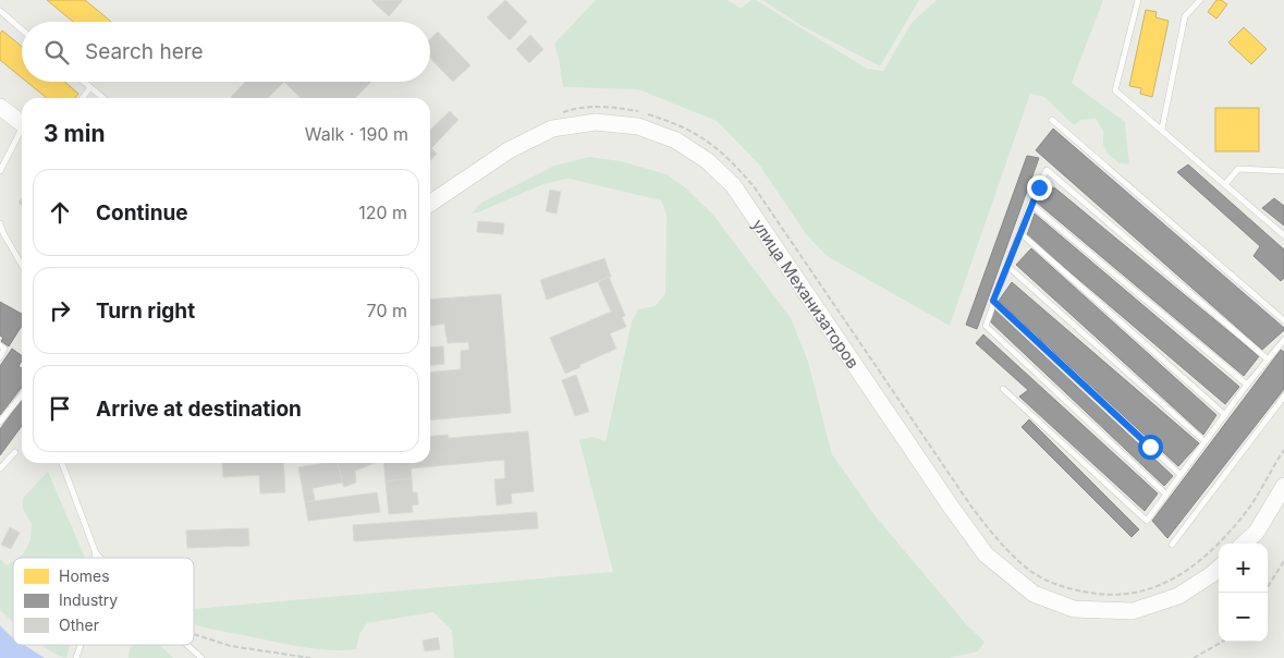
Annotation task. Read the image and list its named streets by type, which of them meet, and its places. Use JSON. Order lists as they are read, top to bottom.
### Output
{
  "streets": {
    "main road": ["улица Механизаторов"]
  },
  "legend": ["Homes", "Industry", "Other"],
  "page": {
    "search": "Search here",
    "heading": ["3 min", "Walk · 190 m"],
    "list": [
      ["Continue", "120 m"],
      ["Turn right", "70 m"],
      "Arrive at destination"
    ],
    "map_buttons": ["+", "−"]
  }
}
